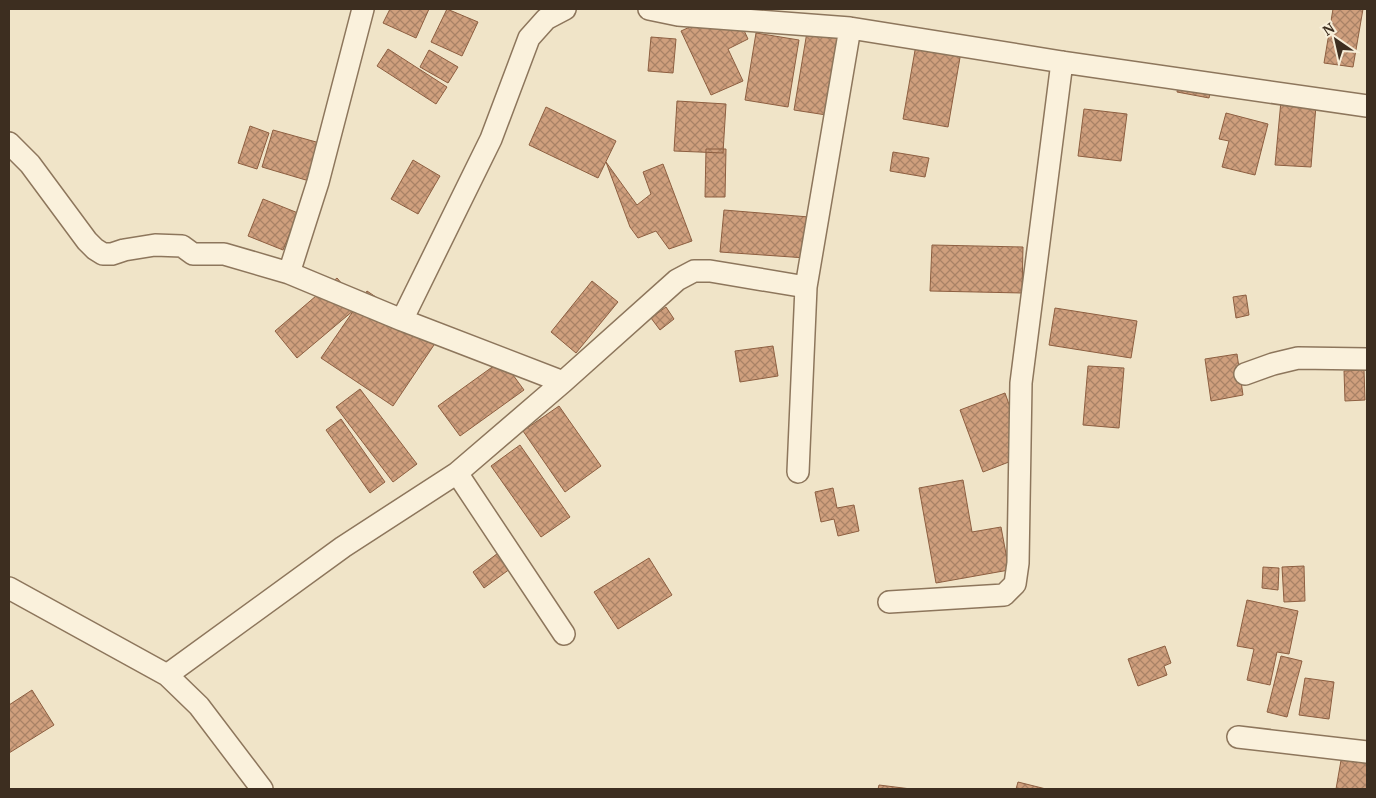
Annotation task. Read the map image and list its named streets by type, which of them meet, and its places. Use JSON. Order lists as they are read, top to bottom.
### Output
{
  "north": "top left"
}
